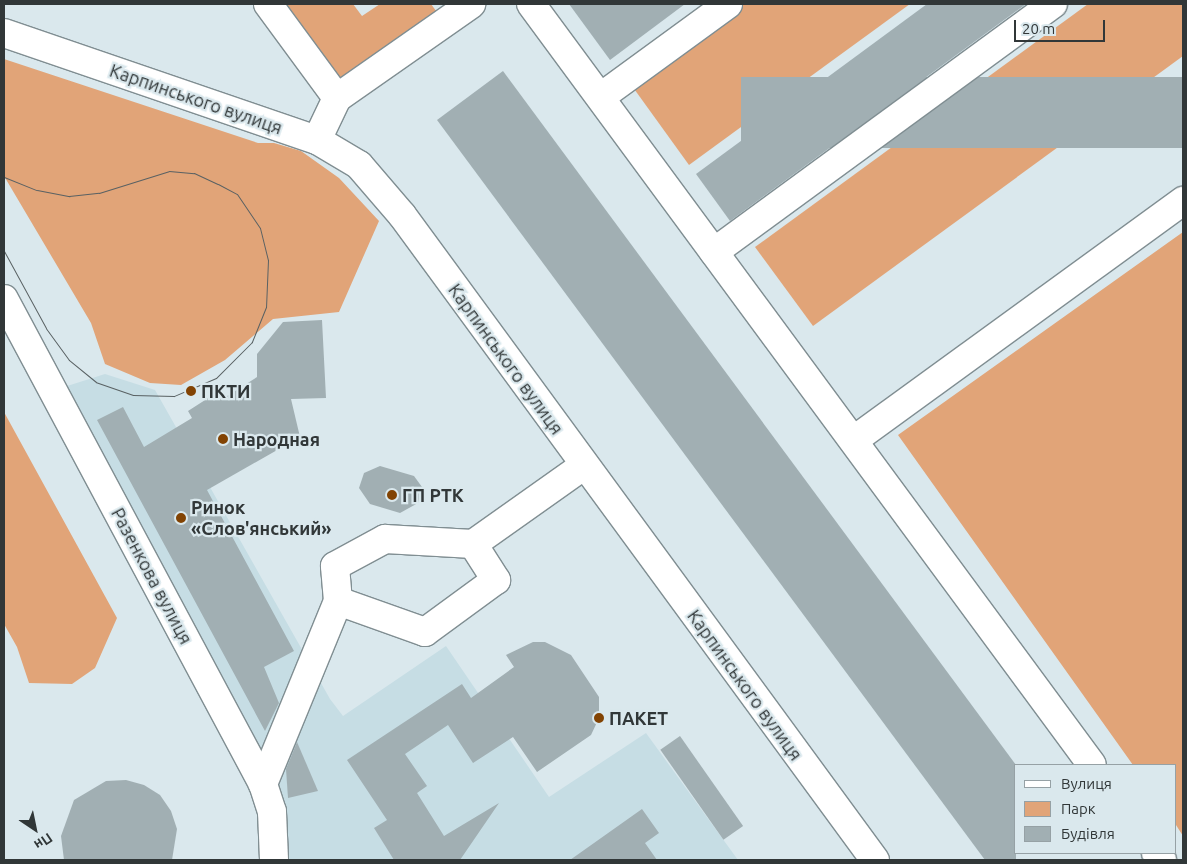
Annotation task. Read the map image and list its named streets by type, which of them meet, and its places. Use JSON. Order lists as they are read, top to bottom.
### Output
{
  "streets": {
    "street": ["Карпинського вулиця", "Разенкова вулиця"]
  },
  "places": [
    "ПКТИ",
    "Народная",
    "ГП РТК",
    "Ринок «Слов'янський»",
    "ПАКЕТ"
  ],
  "legend": ["Вулиця", "Парк", "Будівля"],
  "scale_bar": "20 m",
  "north": "bottom right"
}
